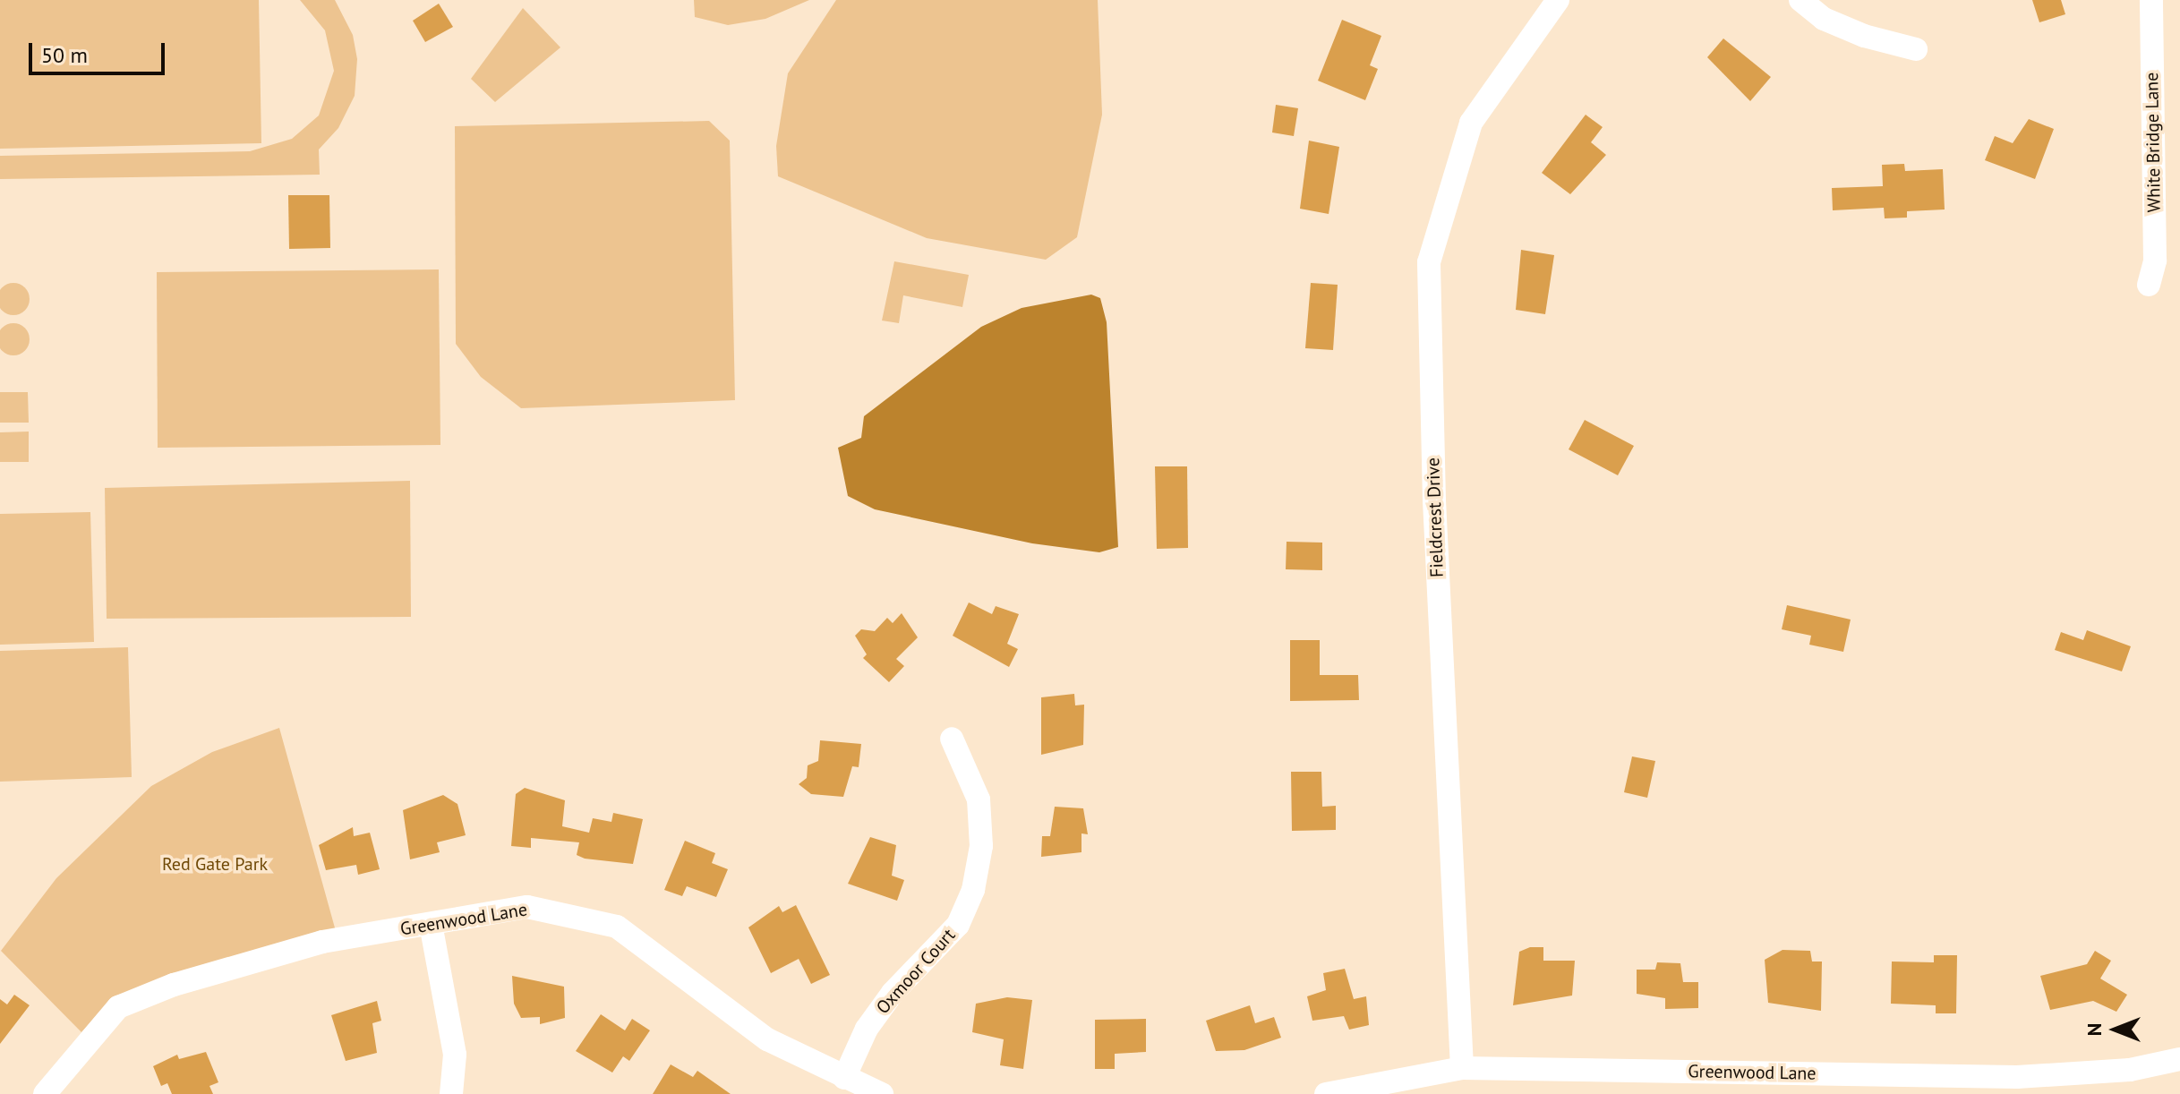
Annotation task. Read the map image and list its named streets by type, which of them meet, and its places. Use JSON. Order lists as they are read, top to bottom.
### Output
{
  "streets": {
    "street": [
      "White Bridge Lane",
      "Fieldcrest Drive",
      "Greenwood Lane",
      "Oxmoor Court"
    ]
  },
  "crossings": [
    ["Fieldcrest Drive", "Greenwood Lane"],
    ["Greenwood Lane", "Oxmoor Court"]
  ],
  "parks": ["Red Gate Park"],
  "scale_bar": "50 m",
  "north": "left"
}
